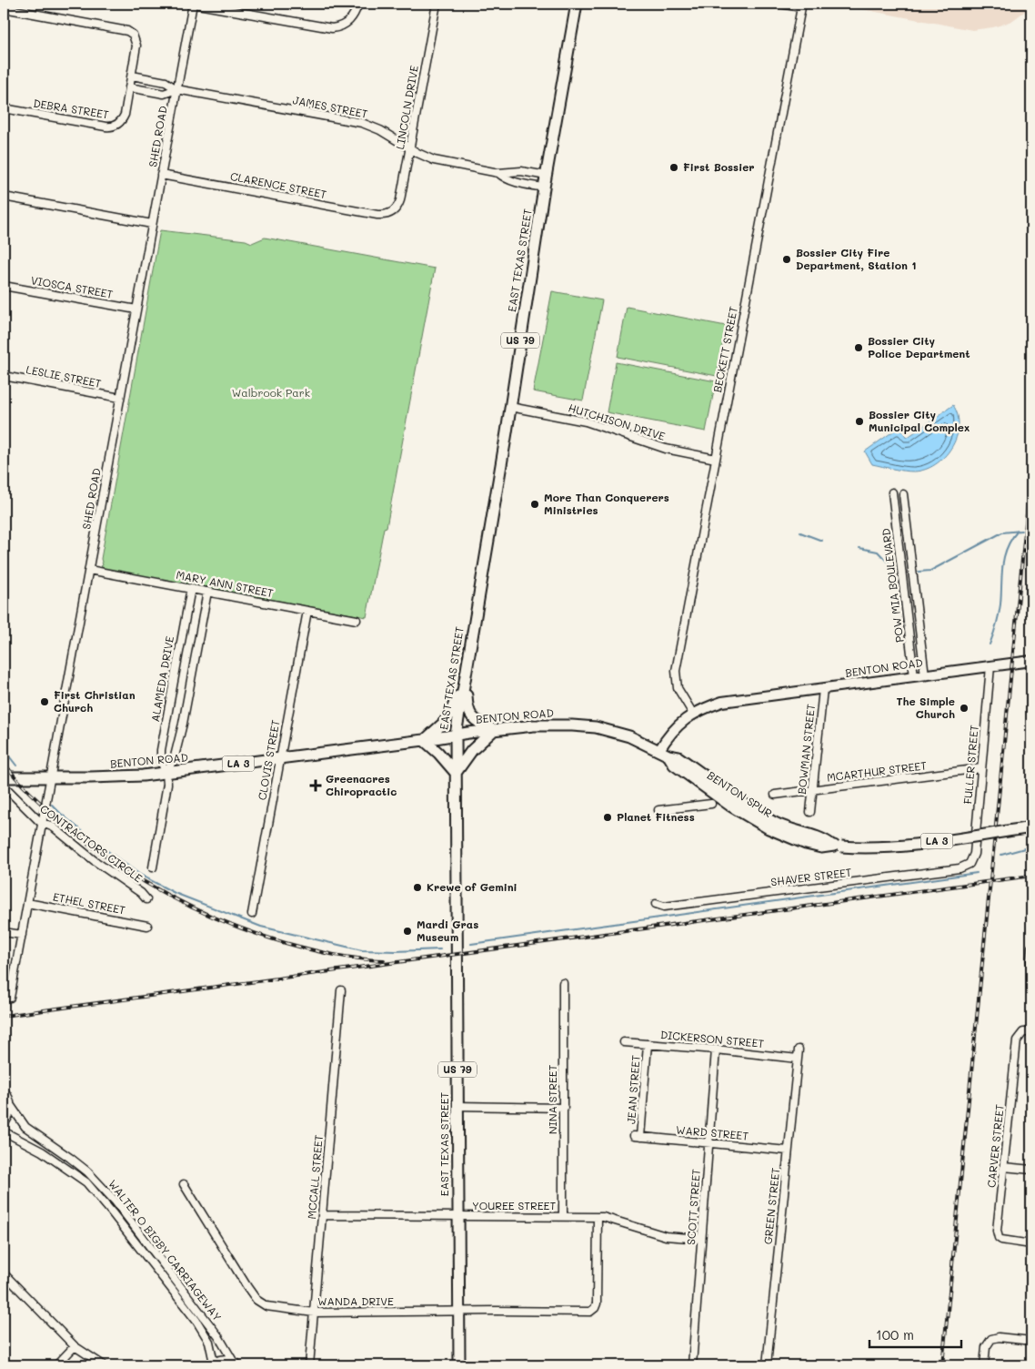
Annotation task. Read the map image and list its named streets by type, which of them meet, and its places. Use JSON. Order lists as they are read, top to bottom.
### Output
{
  "streets": {
    "main road": [
      "EAST TEXAS STREET",
      "US 79",
      "BENTON ROAD",
      "LA 3",
      "BENTON SPUR"
    ],
    "street": [
      "JAMES STREET",
      "LINCOLN DRIVE",
      "DEBRA STREET",
      "SHED ROAD",
      "CLARENCE STREET",
      "VIOSCA STREET",
      "BECKETT STREET",
      "LESLIE STREET",
      "HUTCHISON DRIVE",
      "MARY ANN STREET",
      "POW MIA BOULEVARD",
      "ALAMEDA DRIVE",
      "BOWMAN STREET",
      "CLOVIS STREET",
      "FULLER STREET",
      "MCARTHUR STREET",
      "CONTRACTORS CIRCLE",
      "SHAVER STREET",
      "ETHEL STREET",
      "DICKERSON STREET",
      "JEAN STREET",
      "NINA STREET",
      "WARD STREET",
      "CARVER STREET",
      "MCCALL STREET",
      "YOUREE STREET",
      "GREEN STREET",
      "SCOTT STREET",
      "WALTER O BIGBY CARRIAGEWAY",
      "WANDA DRIVE"
    ]
  },
  "crossings": [
    ["JAMES STREET", "LINCOLN DRIVE"],
    ["JAMES STREET", "DEBRA STREET"],
    ["JAMES STREET", "SHED ROAD"],
    ["JAMES STREET", "EAST TEXAS STREET"],
    ["LINCOLN DRIVE", "CLARENCE STREET"],
    ["SHED ROAD", "CLARENCE STREET"],
    ["SHED ROAD", "VIOSCA STREET"],
    ["SHED ROAD", "LESLIE STREET"],
    ["SHED ROAD", "MARY ANN STREET"],
    ["SHED ROAD", "BENTON ROAD"],
    ["SHED ROAD", "CONTRACTORS CIRCLE"],
    ["SHED ROAD", "ETHEL STREET"],
    ["EAST TEXAS STREET", "HUTCHISON DRIVE"],
    ["EAST TEXAS STREET", "BENTON ROAD"],
    ["EAST TEXAS STREET", "YOUREE STREET"],
    ["EAST TEXAS STREET", "WANDA DRIVE"],
    ["BECKETT STREET", "HUTCHISON DRIVE"],
    ["BECKETT STREET", "BENTON ROAD"],
    ["MARY ANN STREET", "ALAMEDA DRIVE"],
    ["MARY ANN STREET", "CLOVIS STREET"],
    ["POW MIA BOULEVARD", "BENTON ROAD"],
    ["BENTON ROAD", "ALAMEDA DRIVE"],
    ["BENTON ROAD", "BOWMAN STREET"],
    ["BENTON ROAD", "CLOVIS STREET"],
    ["BENTON ROAD", "FULLER STREET"],
    ["BENTON ROAD", "BENTON SPUR"],
    ["BOWMAN STREET", "MCARTHUR STREET"],
    ["FULLER STREET", "MCARTHUR STREET"],
    ["FULLER STREET", "SHAVER STREET"],
    ["DICKERSON STREET", "JEAN STREET"],
    ["DICKERSON STREET", "GREEN STREET"],
    ["DICKERSON STREET", "SCOTT STREET"],
    ["JEAN STREET", "WARD STREET"],
    ["NINA STREET", "YOUREE STREET"],
    ["WARD STREET", "GREEN STREET"],
    ["WARD STREET", "SCOTT STREET"],
    ["MCCALL STREET", "YOUREE STREET"],
    ["MCCALL STREET", "WANDA DRIVE"],
    ["YOUREE STREET", "SCOTT STREET"],
    ["YOUREE STREET", "WANDA DRIVE"]
  ],
  "parks": ["Walbrook Park"],
  "places": {
    "other": [
      "First Bossier",
      "Bossier City Fire Department, Station 1",
      "Bossier City Police Department",
      "Bossier City Municipal Complex",
      "More Than Conquerers Ministries",
      "First Christian Church",
      "The Simple Church",
      "Planet Fitness",
      "Krewe of Gemini",
      "Mardi Gras Museum"
    ],
    "health": ["Greenacres Chiropractic"]
  },
  "scale_bar": "100 m"
}
